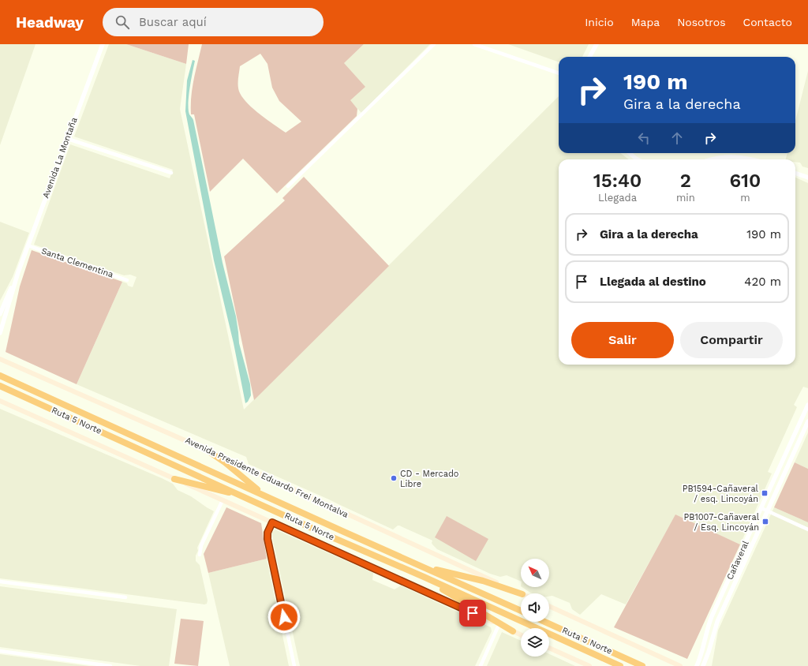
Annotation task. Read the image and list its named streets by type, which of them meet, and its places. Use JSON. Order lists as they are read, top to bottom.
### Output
{
  "streets": {
    "highway": ["Ruta 5 Norte"],
    "main road": ["Avenida Presidente Eduardo Frei Montalva"],
    "street": ["Avenida La Montaña", "Santa Clementina", "Cañaveral"]
  },
  "crossings": [
    ["Avenida La Montaña", "Santa Clementina"]
  ],
  "places": {
    "other": ["CD - Mercado Libre"],
    "transit": ["PB1594-Cañaveral / esq. Lincoyán", "PB1007-Cañaveral / Esq. Lincoyán"]
  },
  "north": "top left",
  "page": {
    "header": "Headway",
    "search": "Buscar aquí",
    "nav": [
      "Inicio",
      "Mapa",
      "Nosotros",
      "Contacto"
    ],
    "turn": ["190 m", "Gira a la derecha"],
    "eta": [
      "15:40",
      "Llegada",
      "2",
      "min",
      "610",
      "m"
    ],
    "list": [
      {
        "name": "Gira a la derecha",
        "value": "190 m"
      },
      {
        "name": "Llegada al destino",
        "value": "420 m"
      }
    ],
    "buttons": ["Salir", "Compartir"]
  }
}
